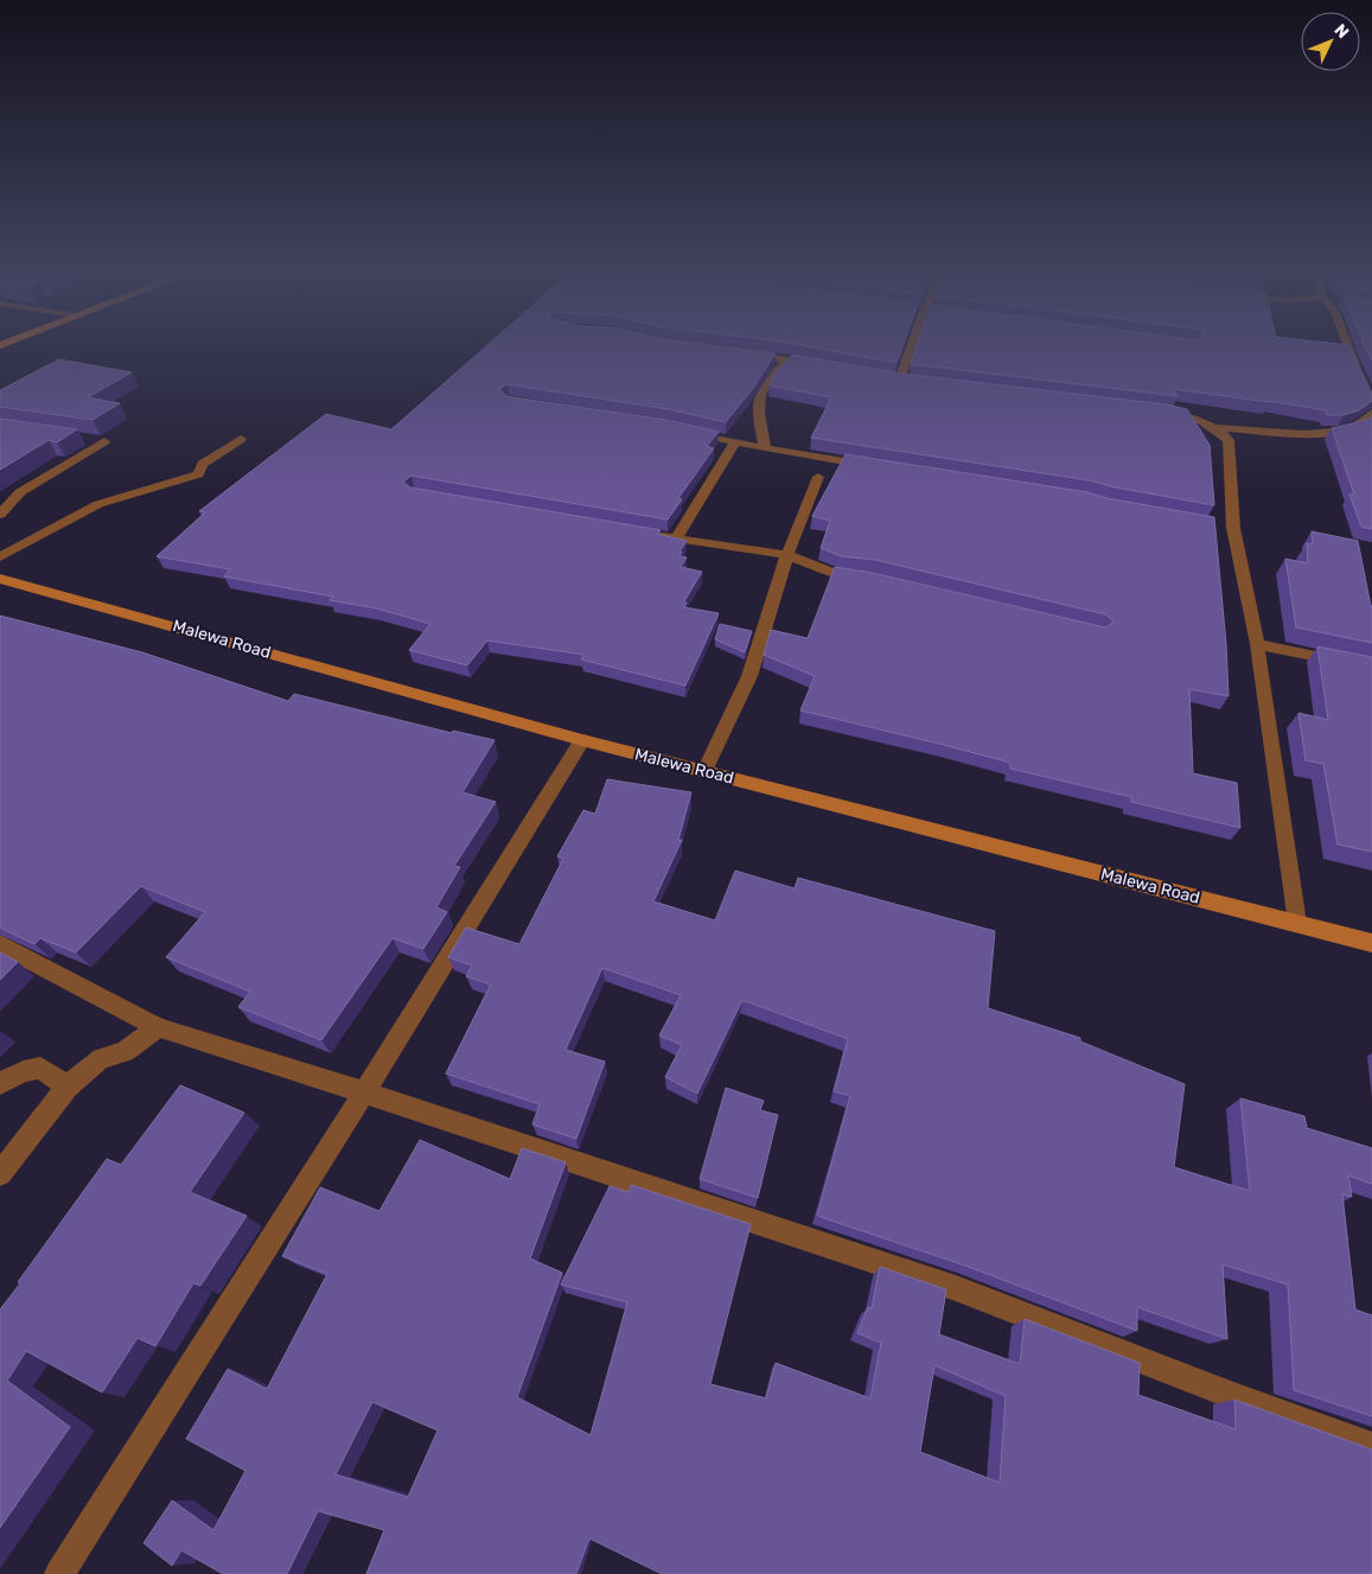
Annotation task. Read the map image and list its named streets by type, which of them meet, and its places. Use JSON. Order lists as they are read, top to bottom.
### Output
{
  "streets": {
    "street": ["Malewa Road"]
  },
  "north": "top right"
}
